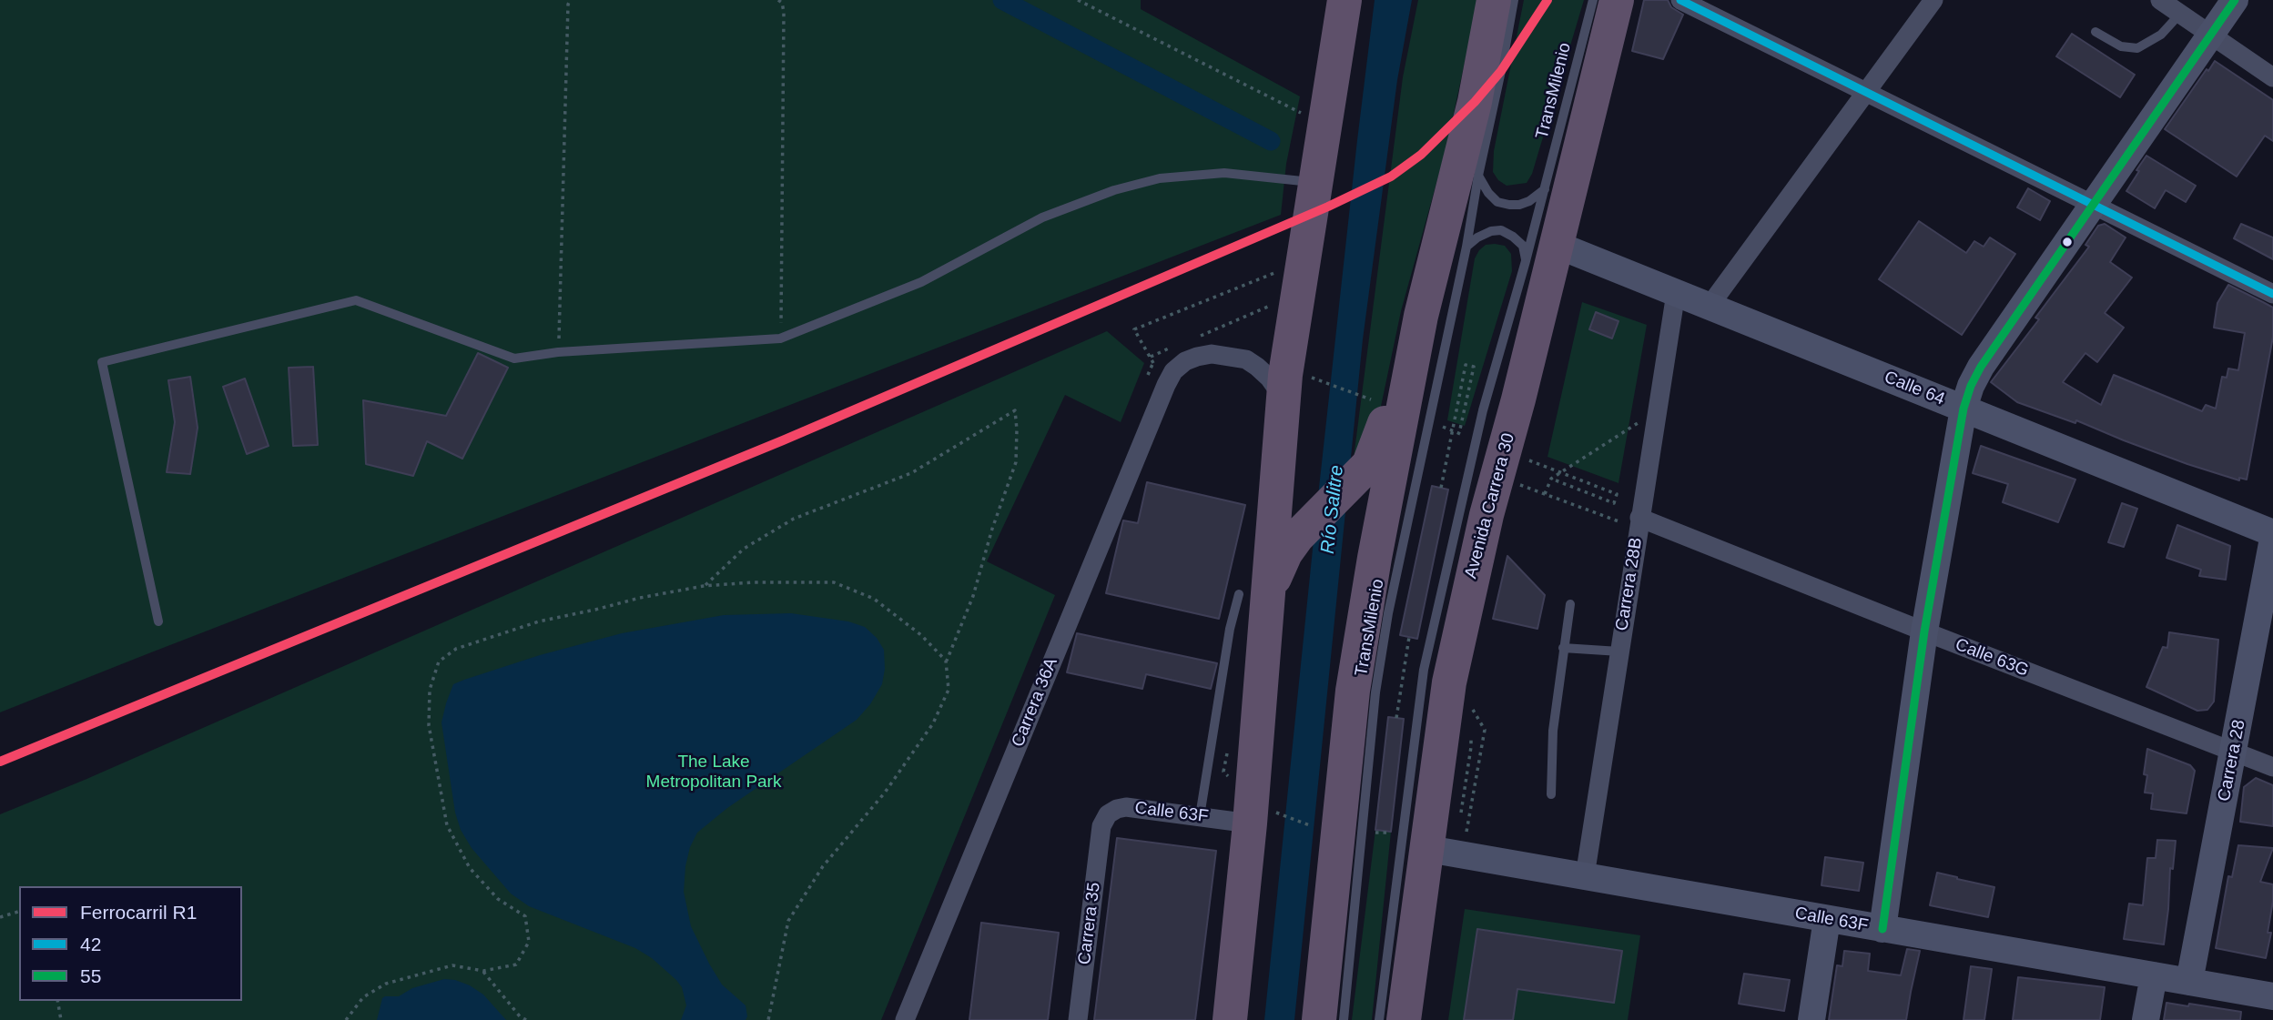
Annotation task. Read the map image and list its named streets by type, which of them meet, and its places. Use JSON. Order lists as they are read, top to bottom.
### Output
{
  "streets": {
    "highway": ["Avenida Carrera 30"],
    "street": [
      "Calle 64",
      "Carrera 28B",
      "Calle 63G",
      "Carrera 36A",
      "Carrera 28",
      "Calle 63F",
      "Carrera 35"
    ],
    "lane": ["TransMilenio"]
  },
  "crossings": [
    ["Calle 64", "Avenida Carrera 30"],
    ["Calle 64", "Carrera 28B"],
    ["Avenida Carrera 30", "Calle 63F"],
    ["Carrera 28B", "Calle 63G"],
    ["Carrera 28B", "Calle 63F"],
    ["Calle 63G", "Carrera 28"],
    ["Carrera 28", "Calle 63F"],
    ["Calle 63F", "Carrera 35"]
  ],
  "water": ["Río Salitre"],
  "parks": ["The Lake Metropolitan Park"],
  "lines": ["rail line R1", "transit line 42", "transit line 55"],
  "legend": ["Ferrocarril R1", "42", "55"]
}
